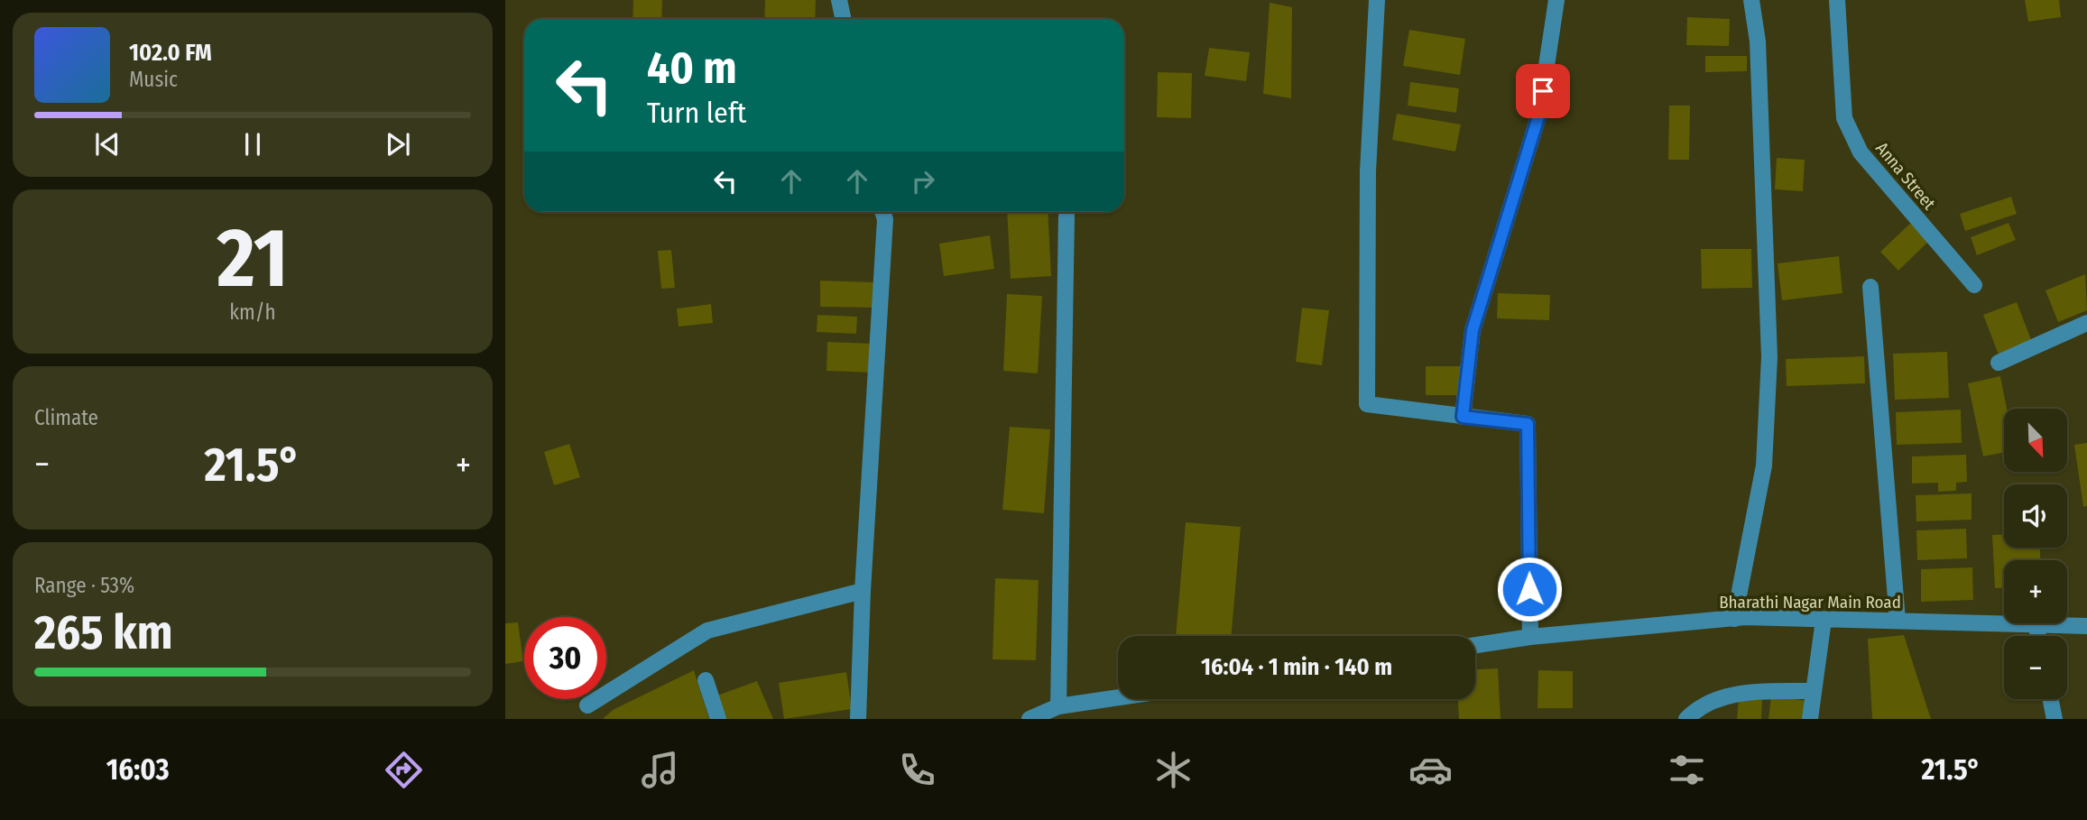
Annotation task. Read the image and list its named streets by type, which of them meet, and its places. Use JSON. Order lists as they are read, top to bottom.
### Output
{
  "streets": {
    "street": ["Anna Street", "Bharathi Nagar Main Road"]
  },
  "north": "bottom right",
  "page": {
    "turn": ["40 m", "Turn left"],
    "song": ["102.0 FM", "Music"],
    "tile": [
      ["21", "km/h"],
      "Climate",
      ["Range · 53%", "265 km"]
    ],
    "map_buttons": ["+", "−"],
    "heat": ["−", "21.5°", "+"],
    "limit": "30",
    "trip": "16:04 · 1 min · 140 m",
    "tabs": ["16:03", "21.5°"]
  }
}
